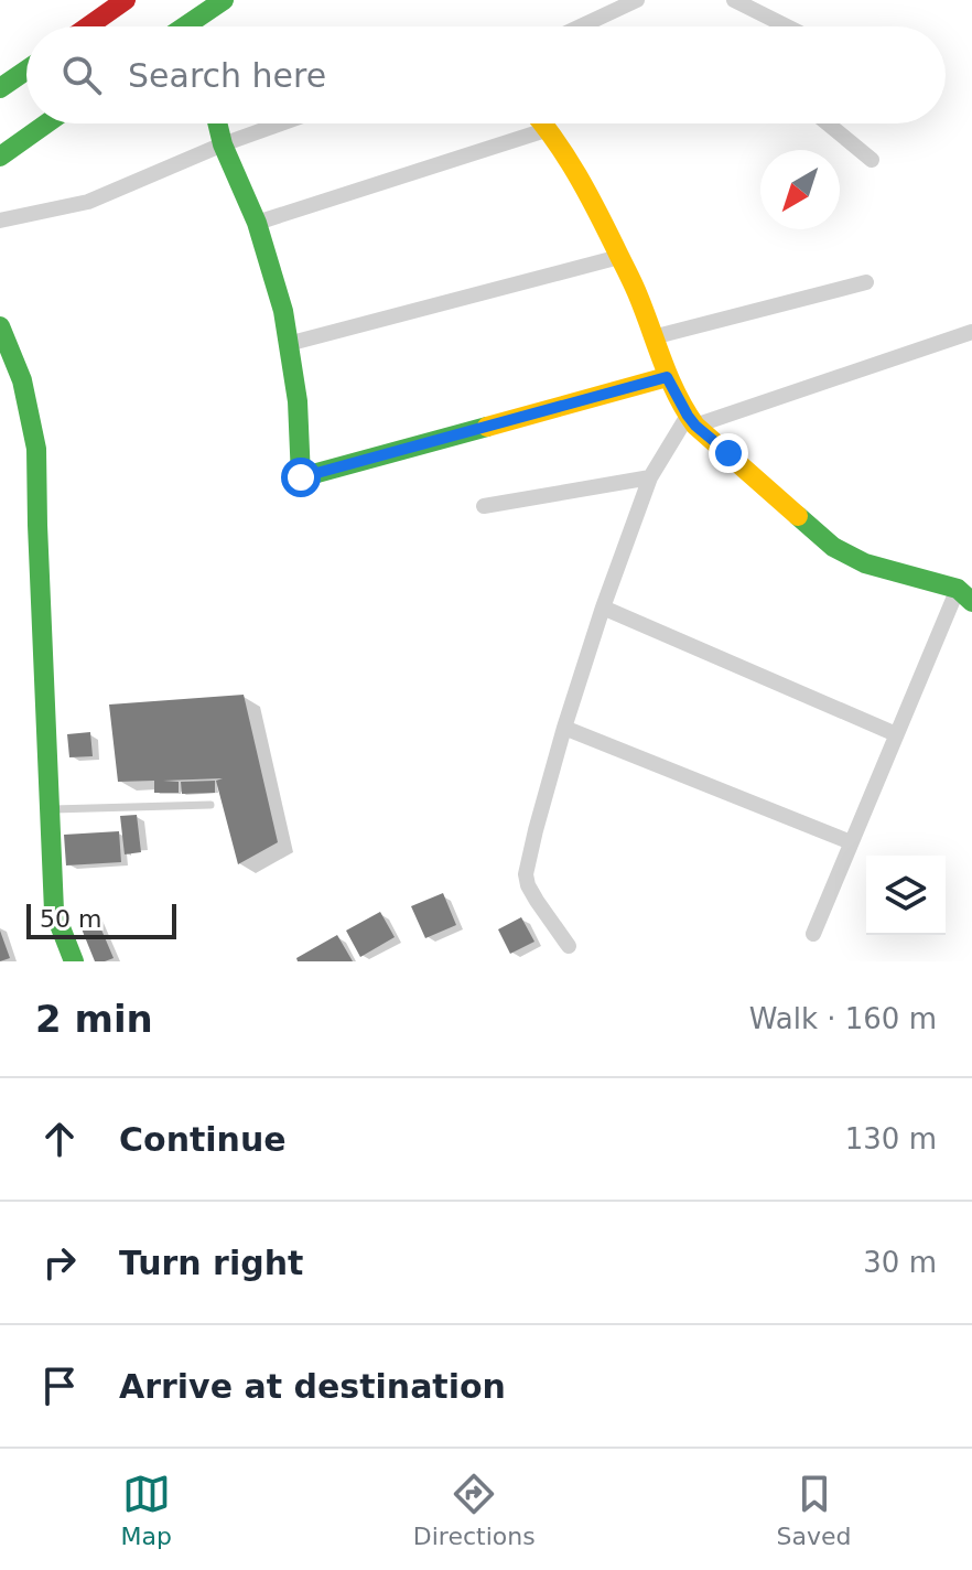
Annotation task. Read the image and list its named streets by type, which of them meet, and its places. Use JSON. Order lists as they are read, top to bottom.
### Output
{
  "scale_bar": "50 m",
  "north": "bottom left",
  "page": {
    "search": "Search here",
    "scale": "50 m",
    "heading": ["2 min", "Walk · 160 m"],
    "list": [
      ["Continue", "130 m"],
      ["Turn right", "30 m"],
      "Arrive at destination"
    ],
    "nav": ["Map", "Directions", "Saved"]
  }
}
